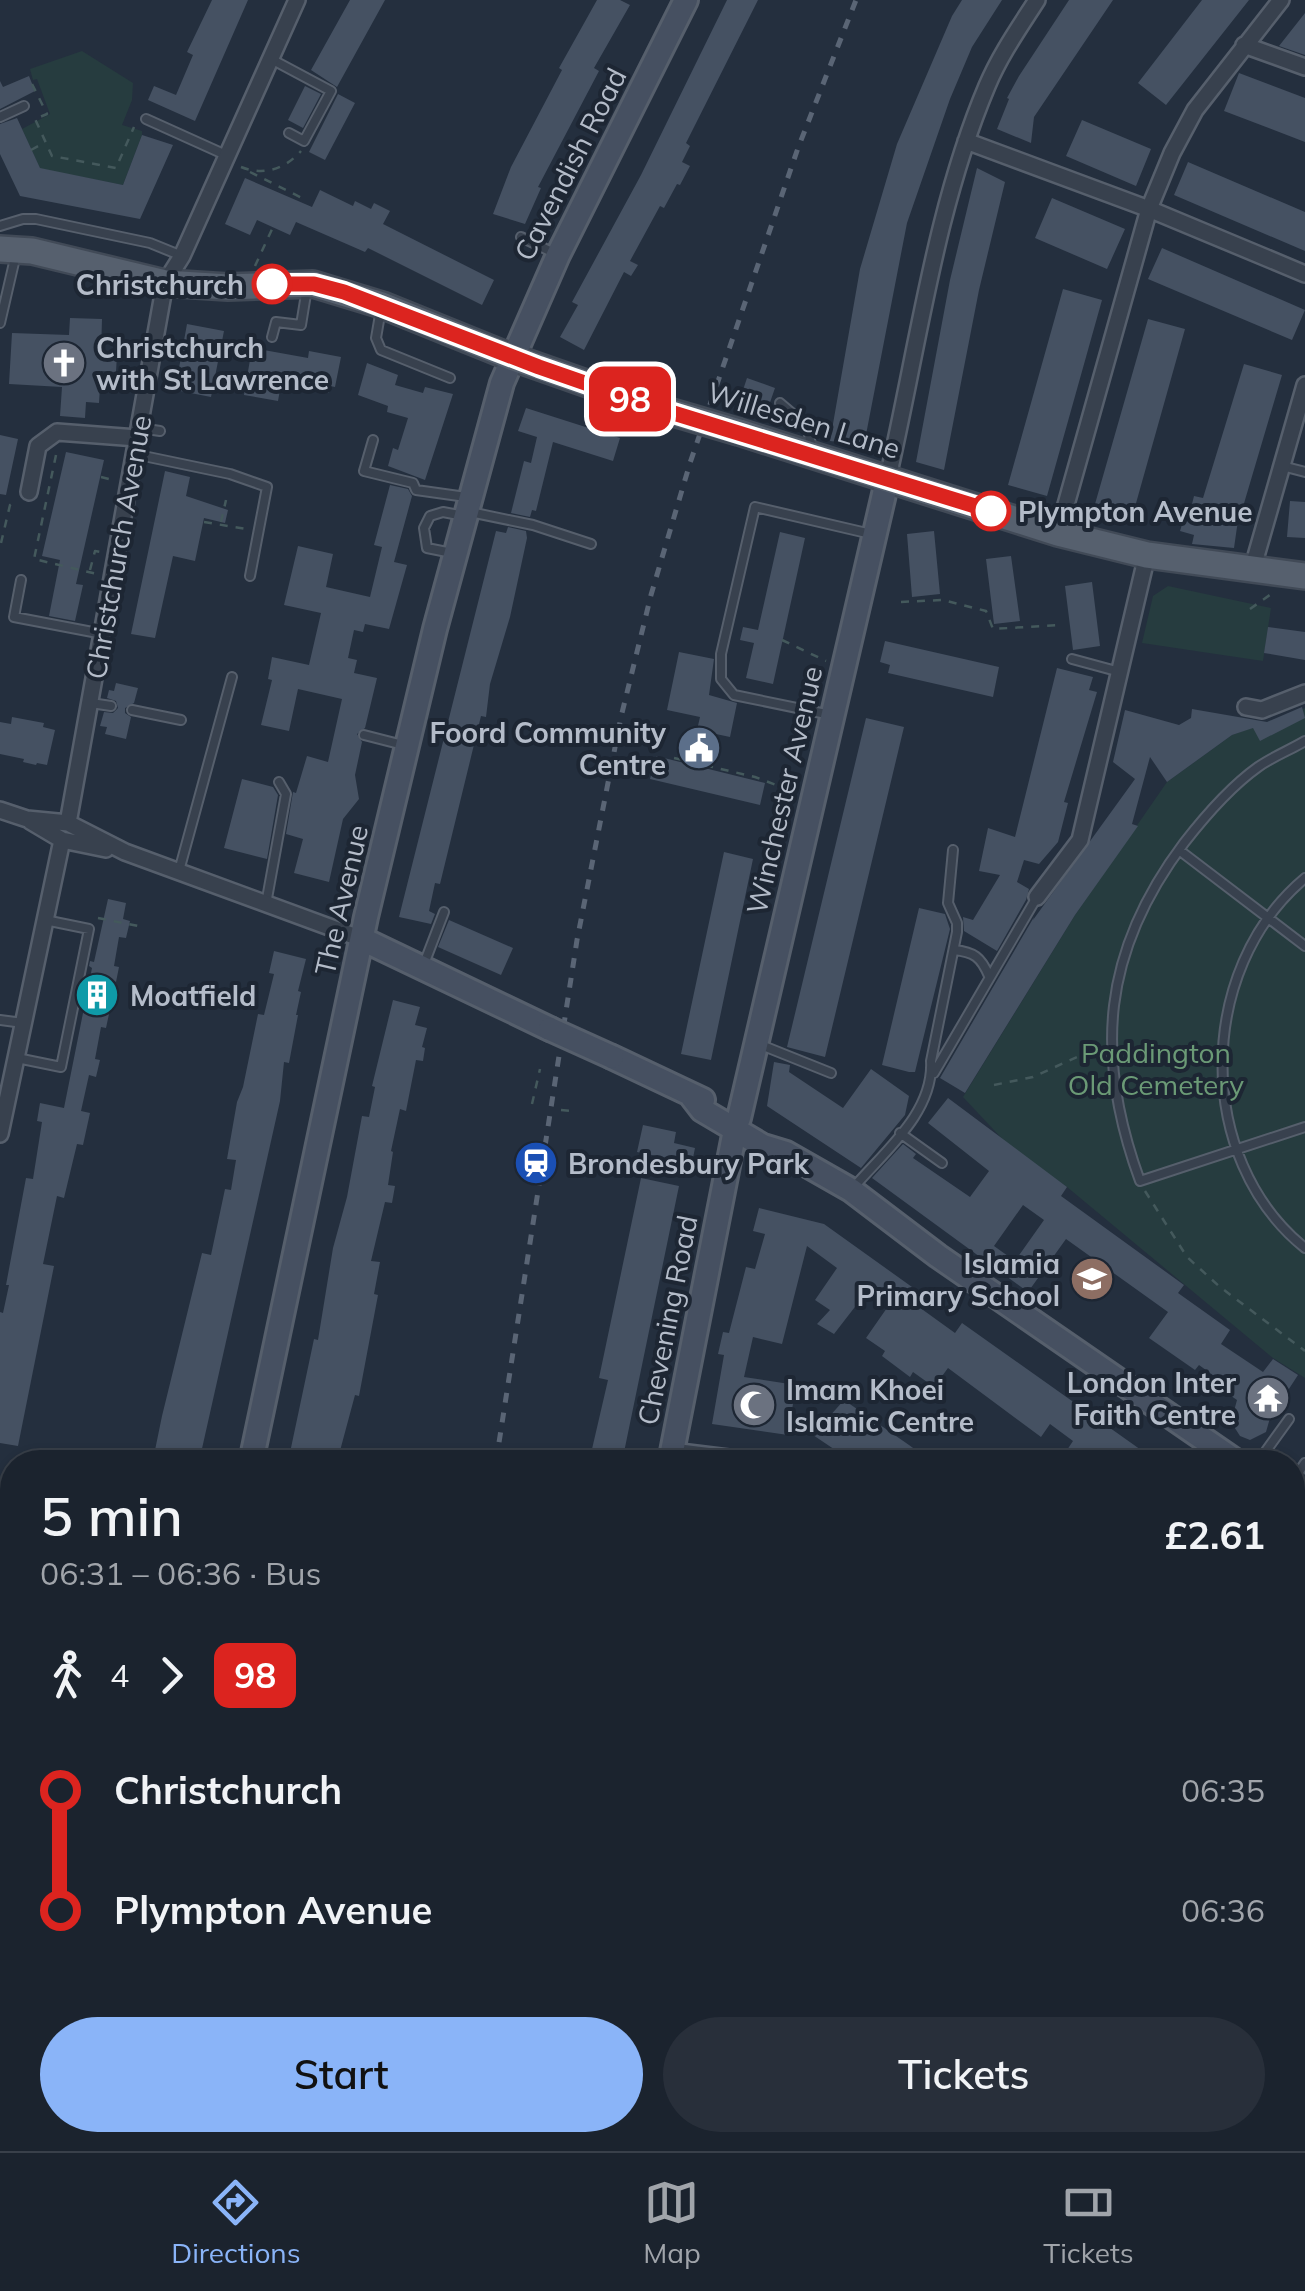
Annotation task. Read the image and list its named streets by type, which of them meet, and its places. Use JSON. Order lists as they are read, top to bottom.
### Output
{
  "streets": {
    "main road": ["Willesden Lane"],
    "street": [
      "Cavendish Road",
      "Christchurch Avenue",
      "Winchester Avenue",
      "The Avenue",
      "Chevening Road"
    ]
  },
  "crossings": [
    ["Cavendish Road", "Willesden Lane"],
    ["Cavendish Road", "The Avenue"],
    ["Willesden Lane", "Christchurch Avenue"],
    ["Willesden Lane", "Winchester Avenue"],
    ["Willesden Lane", "The Avenue"],
    ["Winchester Avenue", "Chevening Road"]
  ],
  "parks": ["Paddington Old Cemetery"],
  "places": {
    "other": ["Christchurch", "Plympton Avenue"],
    "church": ["Christchurch with St Lawrence"],
    "public building": ["Foord Community Centre"],
    "building": ["Moatfield"],
    "station": ["Brondesbury Park"],
    "school or university": ["Islamia Primary School"],
    "temple": ["London Inter Faith Centre"],
    "mosque": ["Imam Khoei Islamic Centre"]
  },
  "lines": ["bus line 98"],
  "page": {
    "on_map": "98",
    "heading": ["5 min", "06:31 – 06:36 · Bus", "£2.61"],
    "legs": ["4", "98"],
    "list": [
      {
        "name": "Christchurch",
        "value": "06:35"
      },
      {
        "name": "Plympton Avenue",
        "value": "06:36"
      }
    ],
    "buttons": ["Start", "Tickets"],
    "tabs": ["Directions", "Map", "Tickets"]
  }
}
